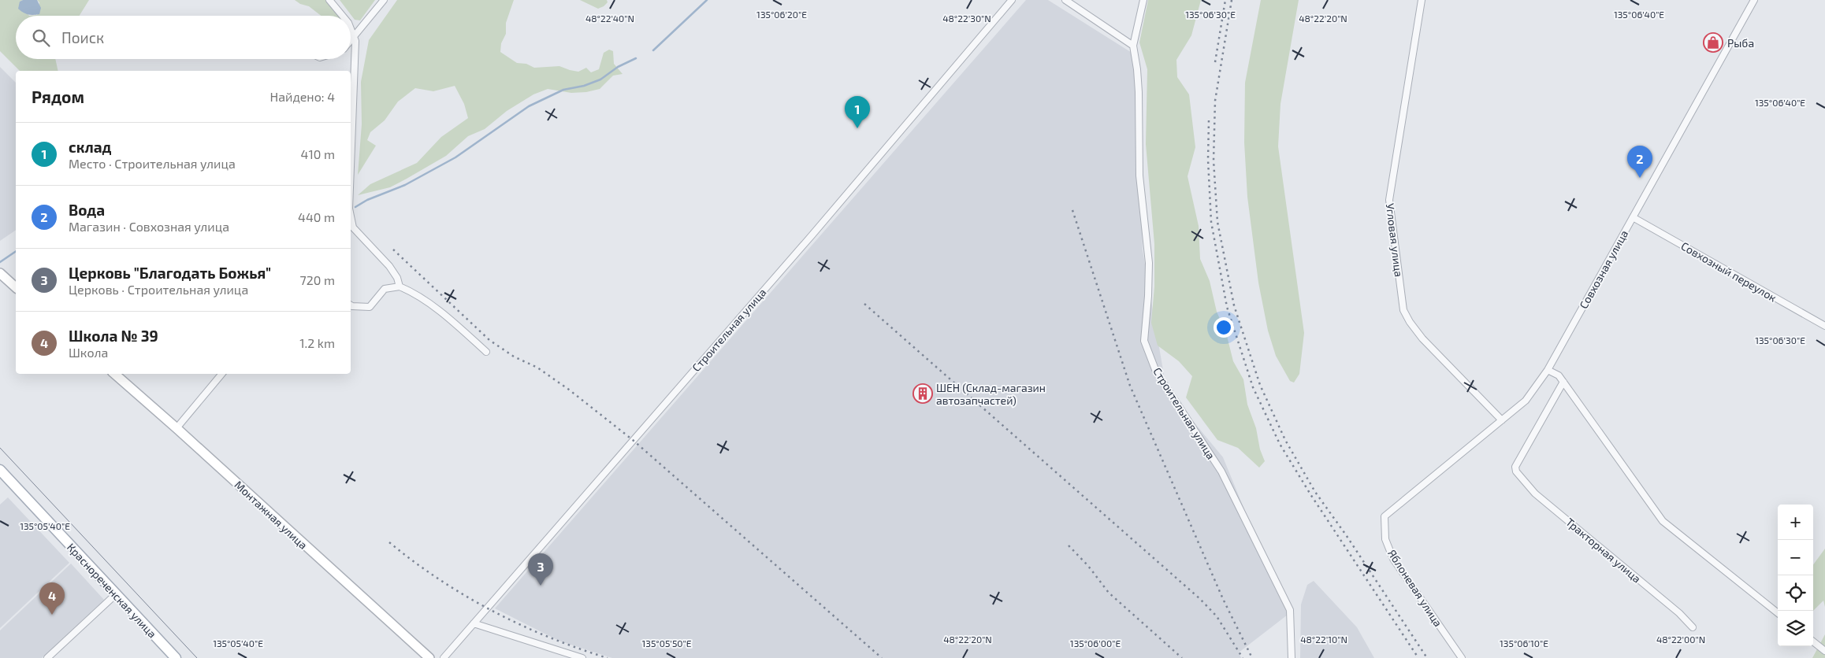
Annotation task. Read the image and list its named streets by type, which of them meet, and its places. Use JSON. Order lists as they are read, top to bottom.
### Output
{
  "streets": {
    "main road": ["Краснореченская улица"],
    "street": [
      "Угловая улица",
      "Совхозная улица",
      "Совхозный переулок",
      "Строительная улица",
      "Монтажная улица",
      "Тракторная улица",
      "Яблоневая улица"
    ]
  },
  "crossings": [
    ["Угловая улица", "Совхозная улица"],
    ["Совхозная улица", "Совхозный переулок"],
    ["Совхозная улица", "Яблоневая улица"]
  ],
  "places": {
    "shop": ["Рыба"],
    "building": ["ШЕН (Склад-магазин автозапчастей)"]
  },
  "page": {
    "search": "Поиск",
    "heading": ["Рядом", "Найдено: 4"],
    "pins": [
      "1",
      "2",
      "3",
      "4"
    ],
    "list": [
      {
        "mark": "1",
        "name": "склад",
        "note": "Место · Строительная улица",
        "value": "410 m"
      },
      {
        "mark": "2",
        "name": "Вода",
        "note": "Магазин · Совхозная улица",
        "value": "440 m"
      },
      {
        "mark": "3",
        "name": "Церковь \"Благодать Божья\"",
        "note": "Церковь · Строительная улица",
        "value": "720 m"
      },
      {
        "mark": "4",
        "name": "Школа № 39",
        "note": "Школа",
        "value": "1.2 km"
      }
    ],
    "map_buttons": ["+", "−"]
  },
  "coordinates": [
    "135°06'30\"E",
    "135°06'20\"E",
    "135°06'40\"E",
    "48°22'40\"N",
    "48°22'30\"N",
    "48°22'20\"N",
    "135°05'40\"E",
    "48°22'10\"N",
    "48°22'00\"N",
    "135°05'50\"E",
    "135°06'00\"E",
    "135°06'10\"E"
  ]
}
